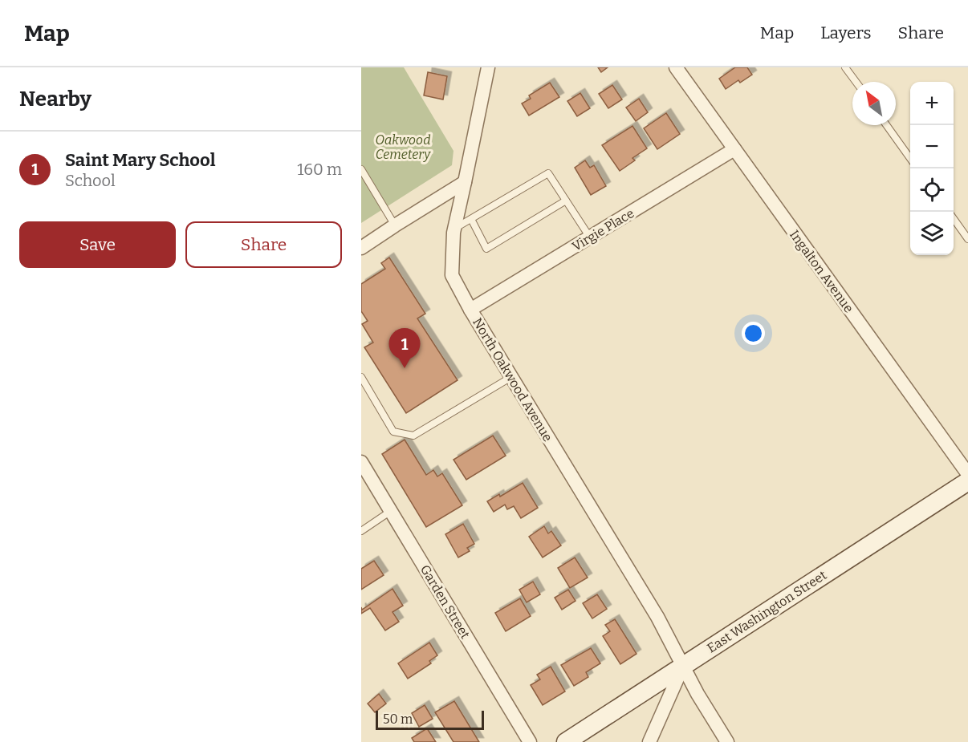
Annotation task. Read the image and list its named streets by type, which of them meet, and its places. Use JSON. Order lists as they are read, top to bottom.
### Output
{
  "streets": {
    "main road": ["East Washington Street"],
    "street": [
      "Virgie Place",
      "Ingalton Avenue",
      "North Oakwood Avenue",
      "Garden Street"
    ]
  },
  "crossings": [
    ["Virgie Place", "Ingalton Avenue"],
    ["Virgie Place", "North Oakwood Avenue"],
    ["North Oakwood Avenue", "East Washington Street"]
  ],
  "parks": ["Oakwood Cemetery"],
  "scale_bar": "50 m",
  "north": "top left",
  "page": {
    "header": "Map",
    "nav": ["Map", "Layers", "Share"],
    "heading": "Nearby",
    "map_buttons": ["+", "−"],
    "list": [
      {
        "mark": "1",
        "name": "Saint Mary School",
        "note": "School",
        "value": "160 m"
      }
    ],
    "buttons": ["Save", "Share"],
    "pins": "1",
    "scale": "50 m"
  }
}
